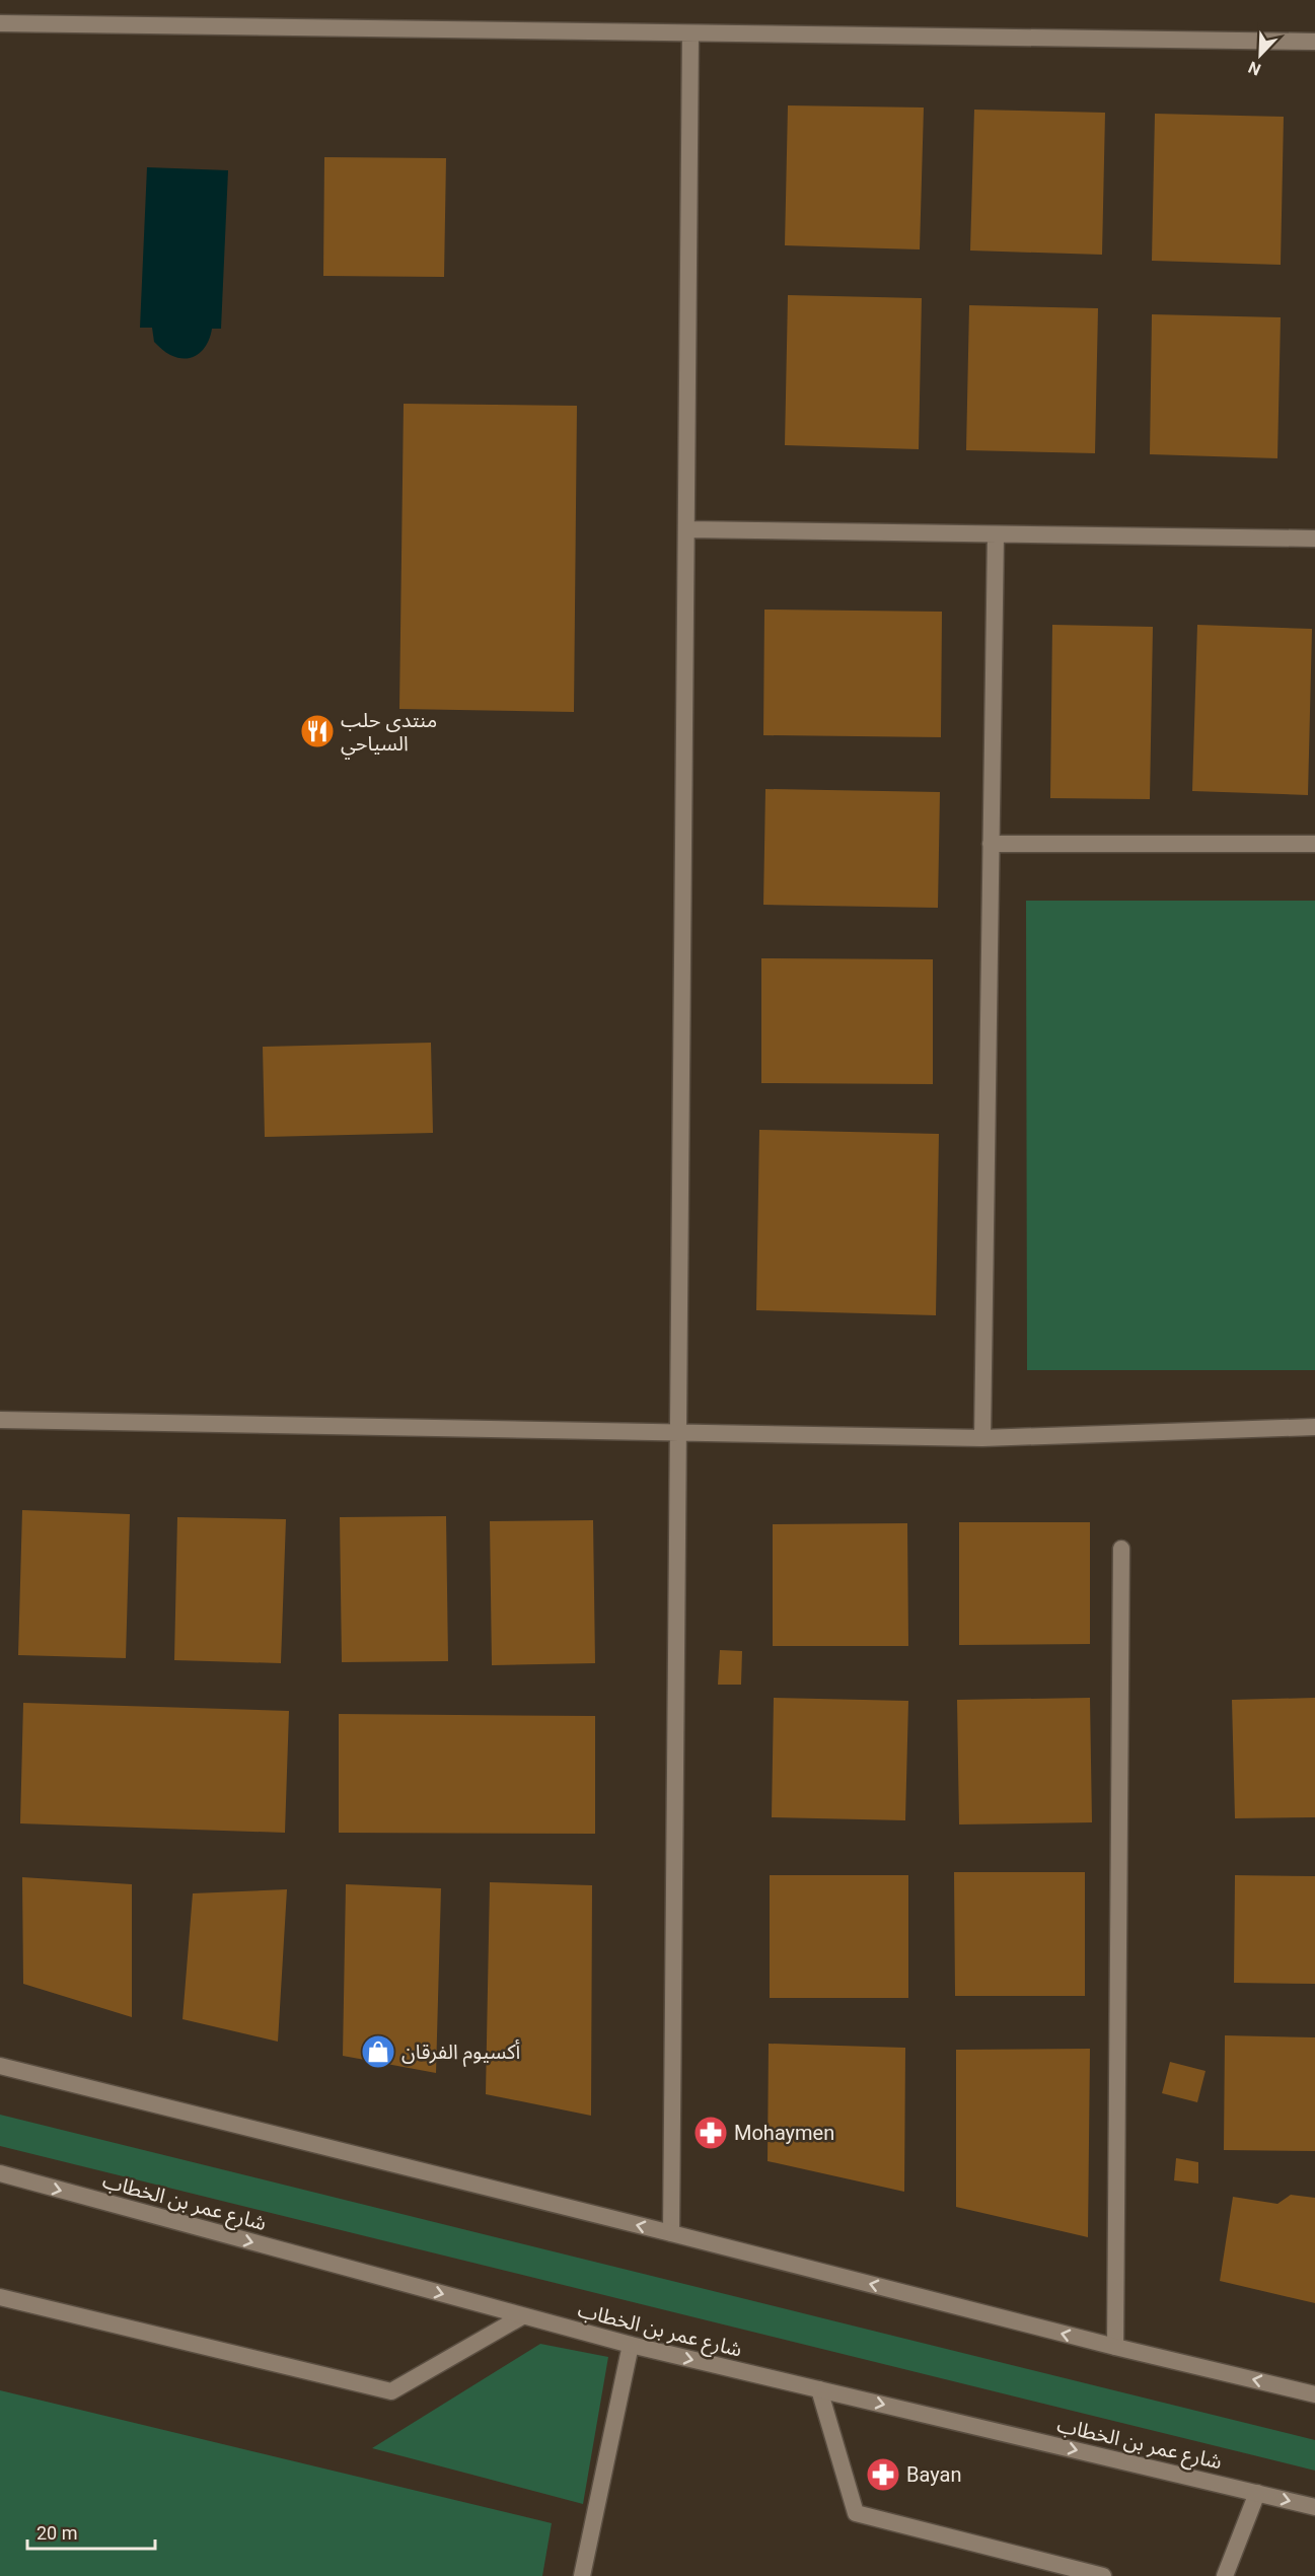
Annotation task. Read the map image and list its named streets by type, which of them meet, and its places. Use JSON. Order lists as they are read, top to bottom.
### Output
{
  "streets": {
    "street": ["شارع عمر بن الخطاب"]
  },
  "places": {
    "restaurant": ["منتدى حلب السياحي"],
    "shop": ["أكسيوم الفرقان"],
    "pharmacy": ["Mohaymen", "Bayan"]
  },
  "scale_bar": "20 m",
  "north": "bottom left"
}
